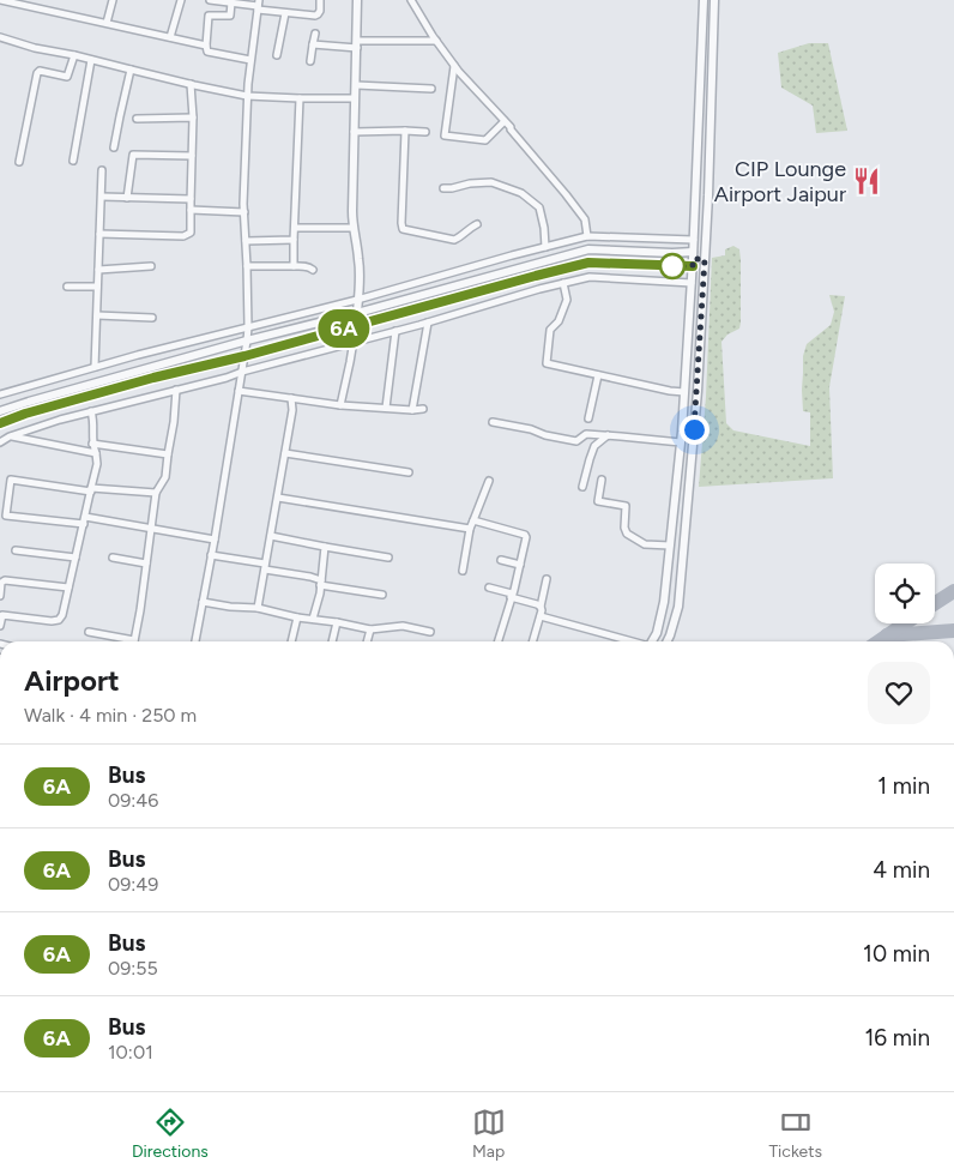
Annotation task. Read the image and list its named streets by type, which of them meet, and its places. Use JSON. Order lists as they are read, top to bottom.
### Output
{
  "places": {
    "restaurant": ["CIP Lounge Airport Jaipur"]
  },
  "lines": ["bus line 6A"],
  "page": {
    "on_map": "6A",
    "heading": ["Airport", "Walk · 4 min · 250 m"],
    "list": [
      {
        "mark": "6A",
        "name": "Bus",
        "note": "09:46",
        "value": "1 min"
      },
      {
        "mark": "6A",
        "name": "Bus",
        "note": "09:49",
        "value": "4 min"
      },
      {
        "mark": "6A",
        "name": "Bus",
        "note": "09:55",
        "value": "10 min"
      },
      {
        "mark": "6A",
        "name": "Bus",
        "note": "10:01",
        "value": "16 min"
      }
    ],
    "tabs": ["Directions", "Map", "Tickets"]
  }
}
